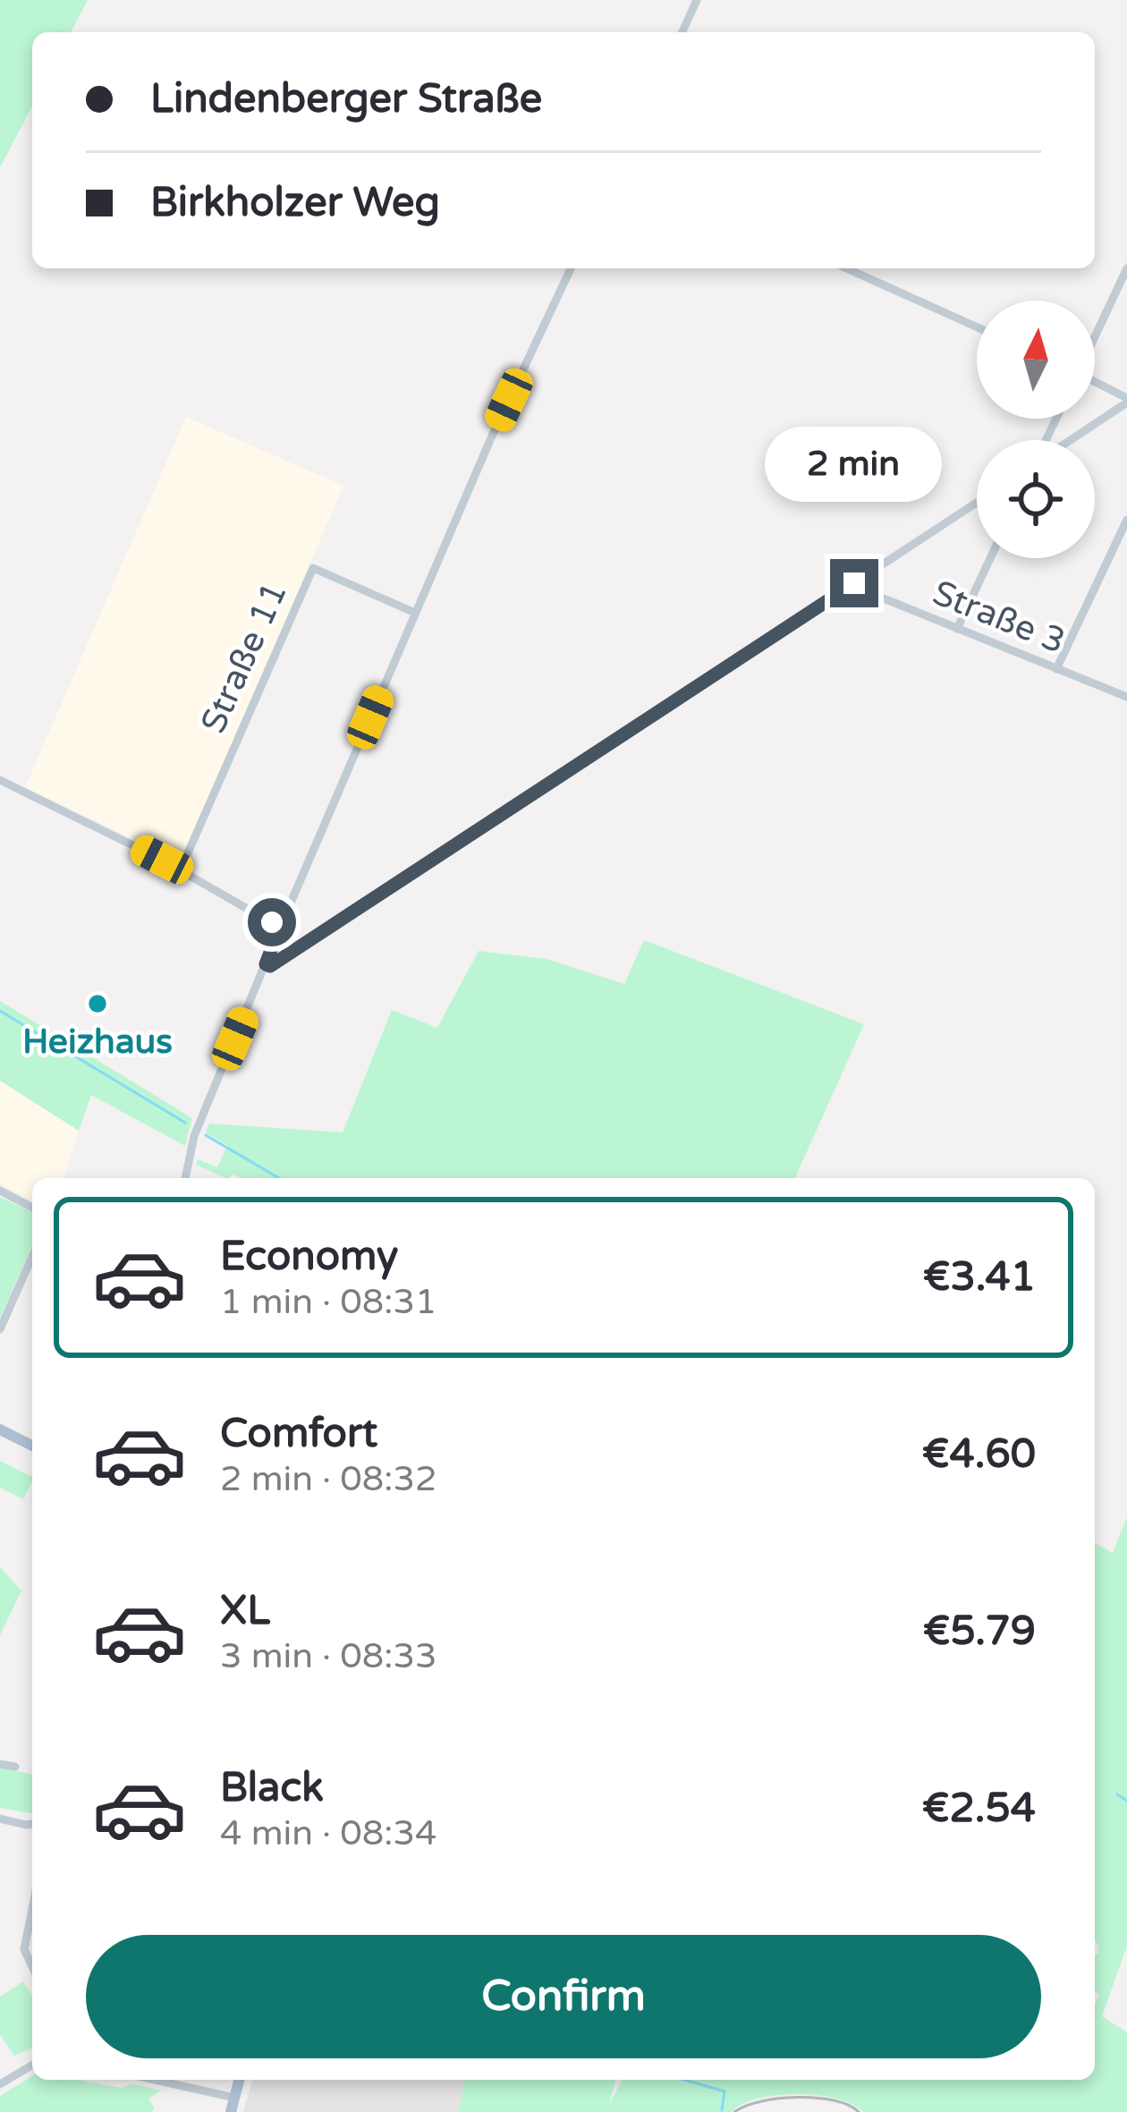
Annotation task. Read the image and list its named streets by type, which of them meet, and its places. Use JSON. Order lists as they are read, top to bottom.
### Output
{
  "streets": {
    "street": ["Straße 3", "Straße 11"]
  },
  "places": ["Heizhaus"],
  "north": "top",
  "page": {
    "banner": ["Lindenberger Straße", "Birkholzer Weg"],
    "bubble": "2 min",
    "list": [
      {
        "name": "Economy",
        "note": "1 min · 08:31",
        "value": "€3.41"
      },
      {
        "name": "Comfort",
        "note": "2 min · 08:32",
        "value": "€4.60"
      },
      {
        "name": "XL",
        "note": "3 min · 08:33",
        "value": "€5.79"
      },
      {
        "name": "Black",
        "note": "4 min · 08:34",
        "value": "€2.54"
      }
    ],
    "buttons": "Confirm"
  }
}
